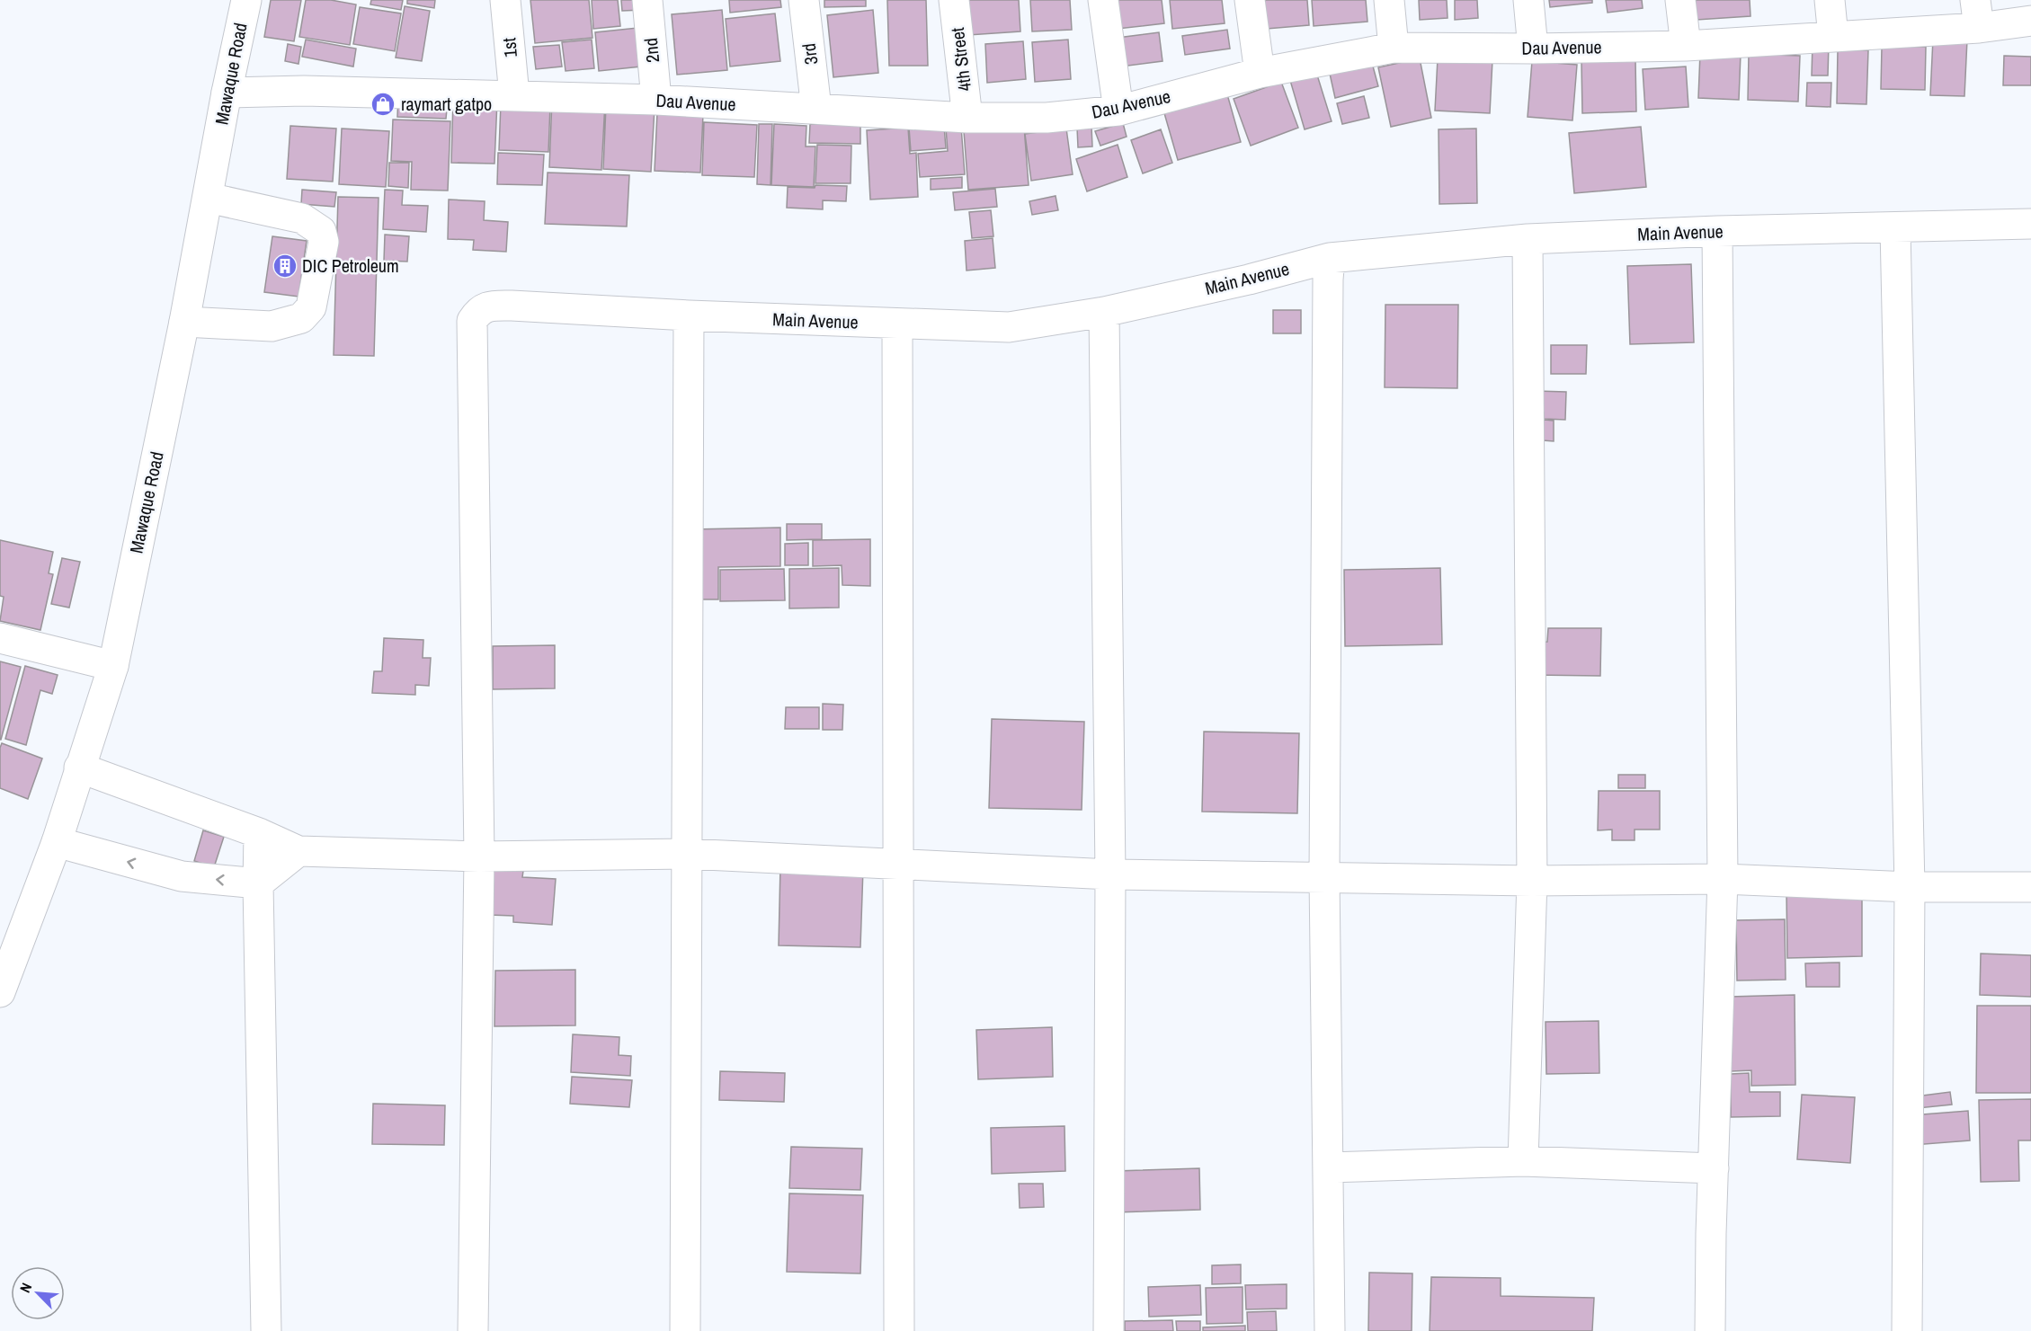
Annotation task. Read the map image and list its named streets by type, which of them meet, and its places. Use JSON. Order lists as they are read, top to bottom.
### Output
{
  "streets": {
    "street": [
      "1st",
      "Dau Avenue",
      "2nd",
      "3rd",
      "4th Street",
      "Mawaque Road",
      "Main Avenue"
    ]
  },
  "crossings": [
    ["1st", "Dau Avenue"],
    ["Dau Avenue", "2nd"],
    ["Dau Avenue", "3rd"],
    ["Dau Avenue", "4th Street"],
    ["Dau Avenue", "Mawaque Road"]
  ],
  "places": {
    "shop": ["raymart gatpo"],
    "building": ["DIC Petroleum"]
  },
  "north": "top left"
}
